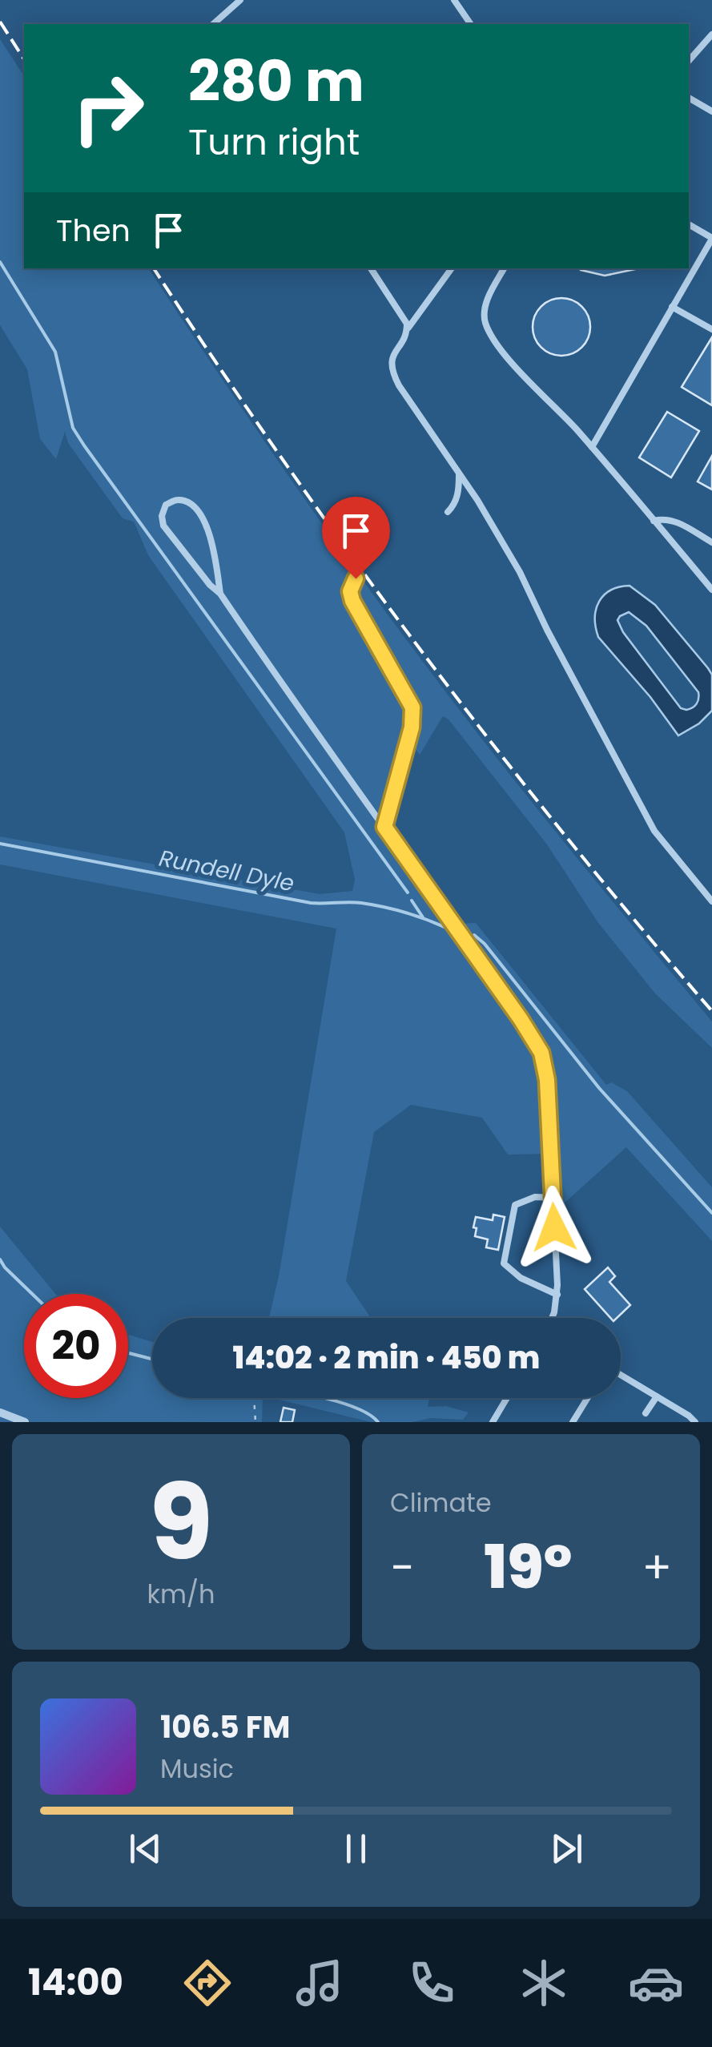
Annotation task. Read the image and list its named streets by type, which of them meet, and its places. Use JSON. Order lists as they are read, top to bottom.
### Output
{
  "water": ["Rundell Dyle"],
  "page": {
    "turn": ["280 m", "Turn right"],
    "then": "Then",
    "limit": "20",
    "trip": "14:02 · 2 min · 450 m",
    "tile": [
      ["9", "km/h"],
      "Climate"
    ],
    "heat": ["−", "19°", "+"],
    "song": ["106.5 FM", "Music"],
    "tabs": "14:00"
  }
}
